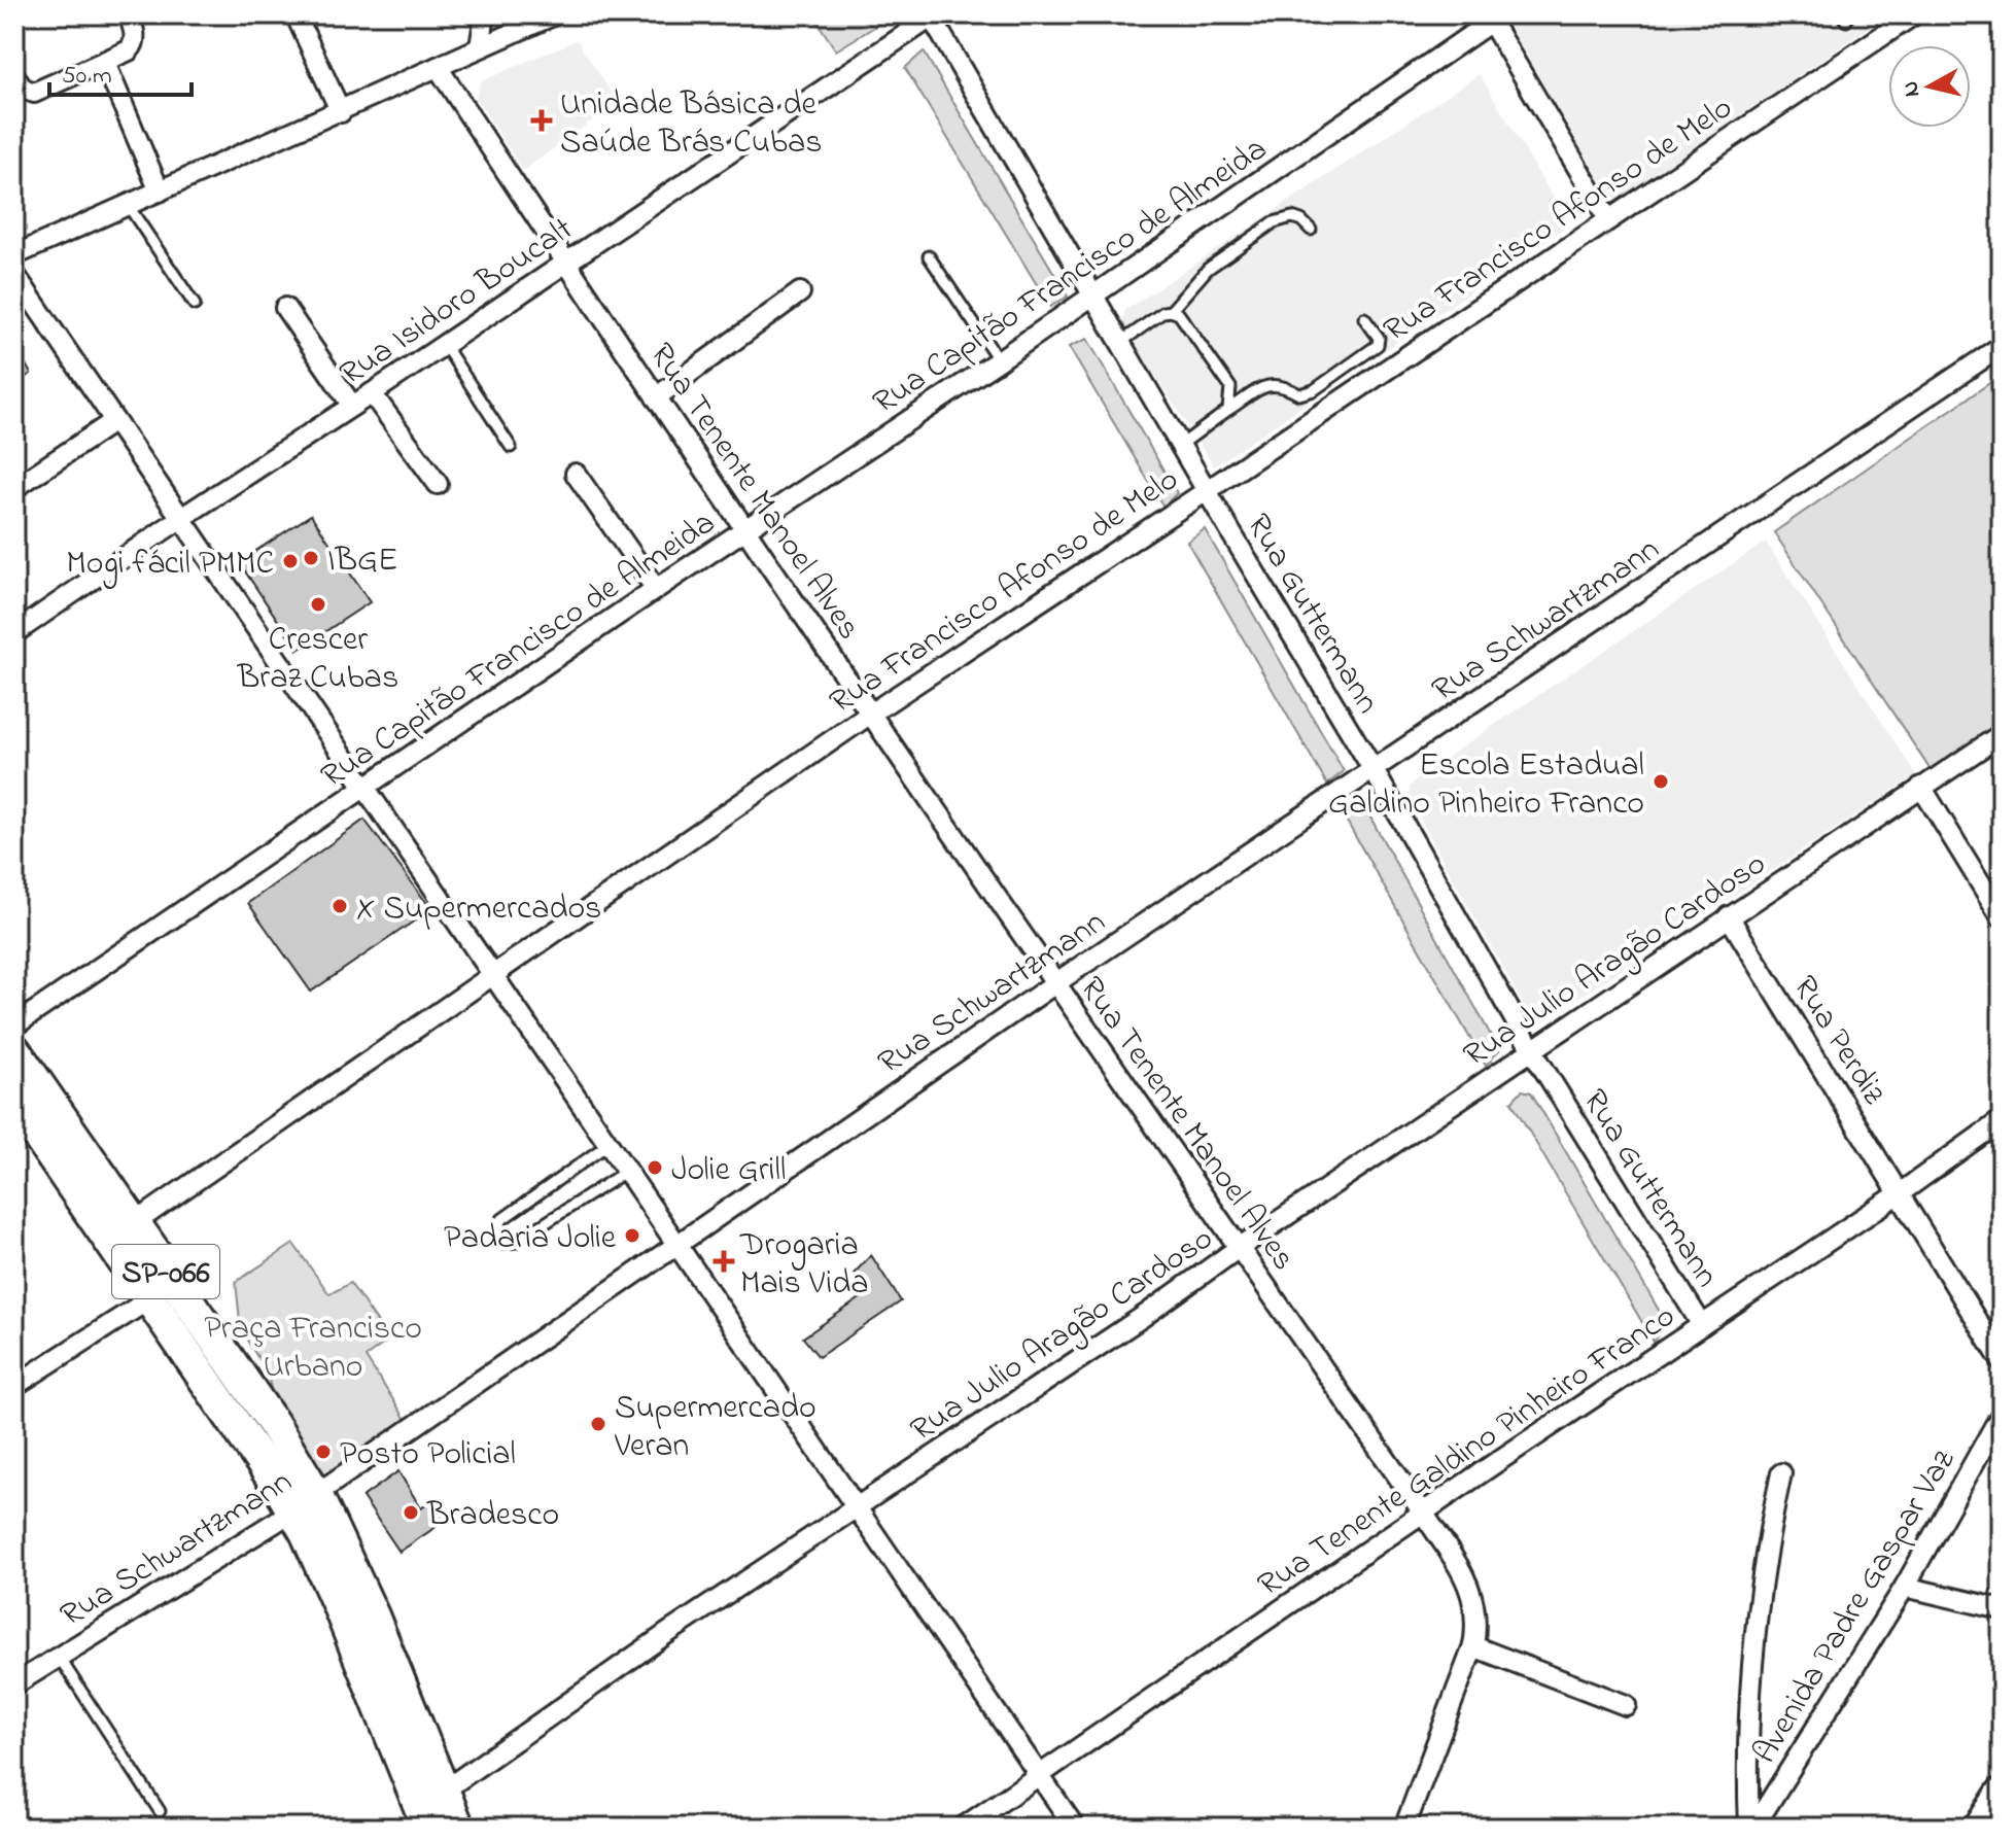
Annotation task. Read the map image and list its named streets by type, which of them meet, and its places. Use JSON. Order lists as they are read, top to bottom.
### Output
{
  "streets": {
    "highway": ["SP-066"],
    "street": [
      "Rua Francisco Afonso de Melo",
      "Rua Capitão Francisco de Almeida",
      "Rua Isidoro Boucalt",
      "Rua Tenente Manoel Alves",
      "Rua Guttermann",
      "Rua Schwartzmann",
      "Rua Julio Aragão Cardoso",
      "Rua Perdiz",
      "Rua Tenente Galdino Pinheiro Franco",
      "Avenida Padre Gaspar Vaz"
    ]
  },
  "crossings": [
    ["Rua Francisco Afonso de Melo", "Rua Tenente Manoel Alves"],
    ["Rua Francisco Afonso de Melo", "Rua Guttermann"],
    ["Rua Francisco Afonso de Melo", "SP-066"],
    ["Rua Capitão Francisco de Almeida", "Rua Tenente Manoel Alves"],
    ["Rua Capitão Francisco de Almeida", "Rua Guttermann"],
    ["Rua Isidoro Boucalt", "Rua Tenente Manoel Alves"],
    ["Rua Isidoro Boucalt", "Rua Guttermann"],
    ["Rua Tenente Manoel Alves", "Rua Schwartzmann"],
    ["Rua Tenente Manoel Alves", "Rua Julio Aragão Cardoso"],
    ["Rua Tenente Manoel Alves", "Rua Tenente Galdino Pinheiro Franco"],
    ["Rua Guttermann", "Rua Schwartzmann"],
    ["Rua Guttermann", "Rua Julio Aragão Cardoso"],
    ["Rua Guttermann", "Rua Tenente Galdino Pinheiro Franco"],
    ["Rua Schwartzmann", "SP-066"],
    ["Rua Julio Aragão Cardoso", "Rua Perdiz"],
    ["Rua Julio Aragão Cardoso", "SP-066"],
    ["Rua Perdiz", "Rua Tenente Galdino Pinheiro Franco"]
  ],
  "parks": ["Praça Francisco Urbano"],
  "places": {
    "health": ["Unidade Básica de Saúde Brás Cubas", "Drogaria Mais Vida"],
    "other": [
      "IBGE",
      "Mogi fácil PMMC",
      "Crescer Braz Cubas",
      "Escola Estadual Galdino Pinheiro Franco",
      "X Supermercados",
      "Jolie Grill",
      "Padaria Jolie",
      "Supermercado Veran",
      "Posto Policial",
      "Bradesco"
    ]
  },
  "scale_bar": "50 m",
  "north": "left"
}
